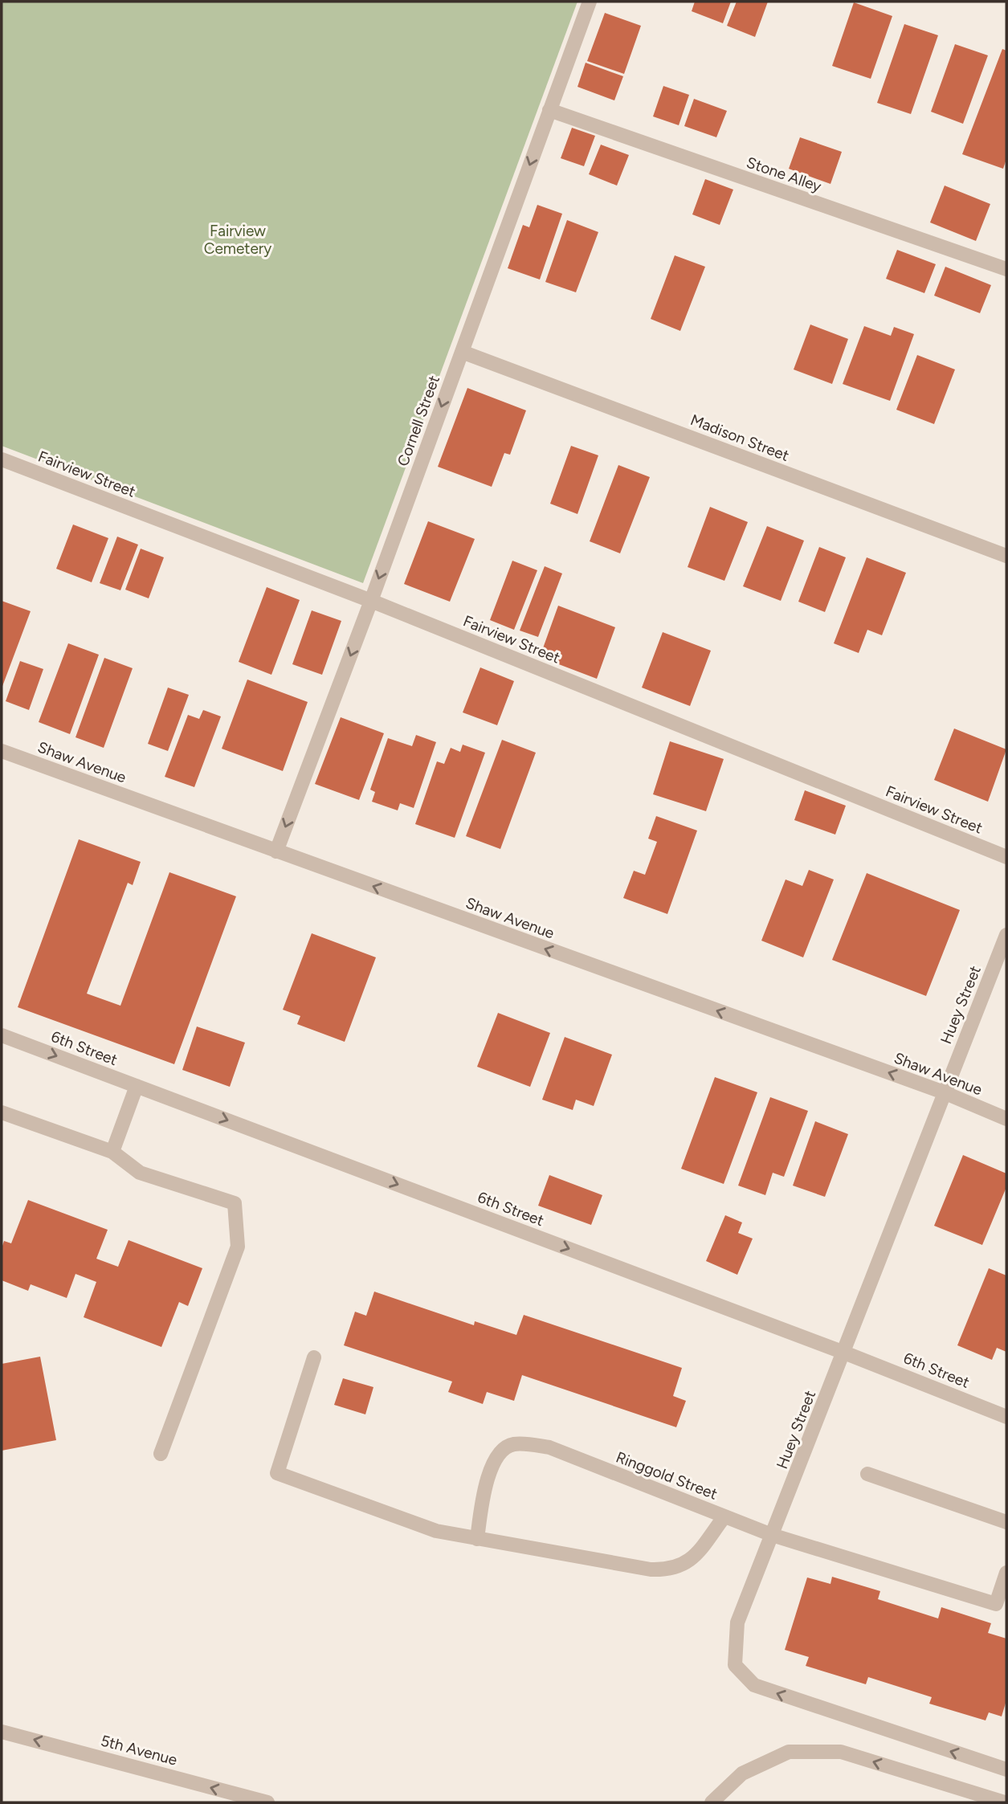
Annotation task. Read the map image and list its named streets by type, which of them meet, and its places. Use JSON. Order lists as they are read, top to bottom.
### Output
{
  "streets": {
    "street": [
      "Stone Alley",
      "Cornell Street",
      "Madison Street",
      "Fairview Street",
      "Shaw Avenue",
      "Huey Street",
      "6th Street",
      "Ringgold Street",
      "5th Avenue"
    ]
  },
  "crossings": [
    ["Stone Alley", "Cornell Street"],
    ["Cornell Street", "Madison Street"],
    ["Cornell Street", "Fairview Street"],
    ["Cornell Street", "Shaw Avenue"],
    ["Shaw Avenue", "Huey Street"],
    ["Huey Street", "6th Street"],
    ["Huey Street", "Ringgold Street"]
  ],
  "one_way": [
    "Cornell Street",
    "Shaw Avenue",
    "6th Street",
    "5th Avenue"
  ],
  "parks": ["Fairview Cemetery"]
}
